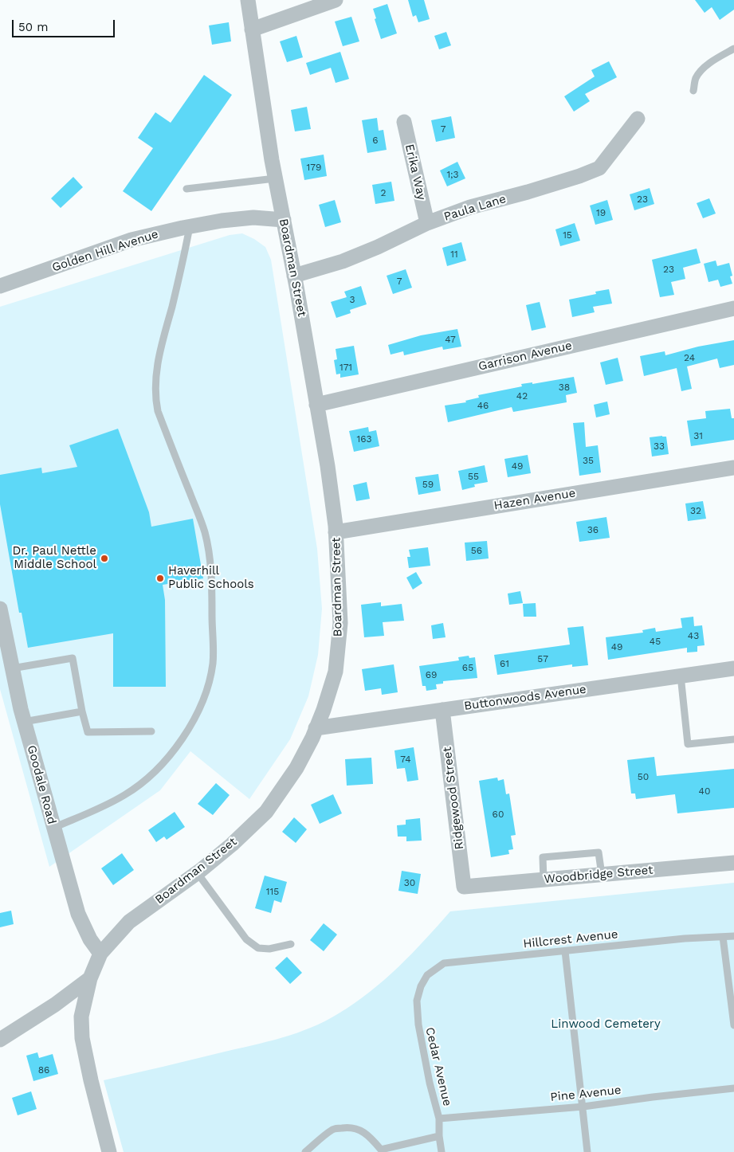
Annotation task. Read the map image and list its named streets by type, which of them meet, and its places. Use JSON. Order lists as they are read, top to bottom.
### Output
{
  "streets": {
    "street": [
      "Erika Way",
      "Paula Lane",
      "Golden Hill Avenue",
      "Boardman Street",
      "Garrison Avenue",
      "Hazen Avenue",
      "Buttonwoods Avenue",
      "Goodale Road",
      "Ridgewood Street",
      "Woodbridge Street"
    ],
    "lane": ["Hillcrest Avenue", "Cedar Avenue", "Pine Avenue"]
  },
  "crossings": [
    ["Erika Way", "Paula Lane"],
    ["Paula Lane", "Boardman Street"],
    ["Golden Hill Avenue", "Boardman Street"],
    ["Boardman Street", "Garrison Avenue"],
    ["Boardman Street", "Hazen Avenue"],
    ["Boardman Street", "Buttonwoods Avenue"],
    ["Boardman Street", "Goodale Road"],
    ["Buttonwoods Avenue", "Ridgewood Street"],
    ["Ridgewood Street", "Woodbridge Street"],
    ["Hillcrest Avenue", "Cedar Avenue"],
    ["Cedar Avenue", "Pine Avenue"]
  ],
  "parks": ["Linwood Cemetery"],
  "places": ["Dr. Paul Nettle Middle School", "Haverhill Public Schools"],
  "house_numbers": [
    "7",
    "6",
    "179",
    "1;3",
    "2",
    "23",
    "19",
    "15",
    "11",
    "23",
    "7",
    "3",
    "47",
    "24",
    "171",
    "38",
    "42",
    "46",
    "31",
    "163",
    "33",
    "35",
    "49",
    "55",
    "59",
    "32",
    "36",
    "56",
    "43",
    "45",
    "49",
    "57",
    "61",
    "65",
    "69",
    "74",
    "50",
    "40",
    "60",
    "30",
    "115",
    "86"
  ],
  "scale_bar": "50 m"
}
